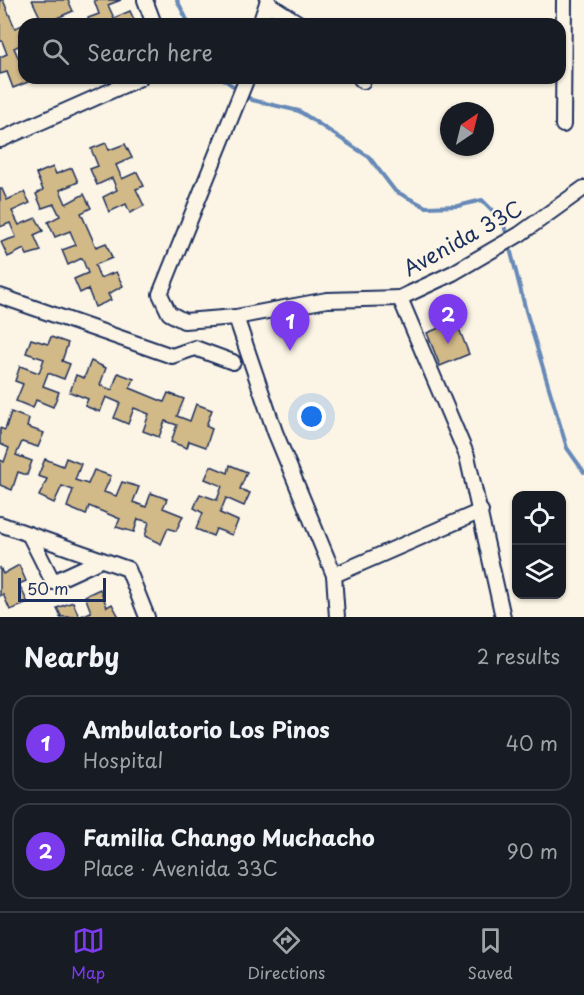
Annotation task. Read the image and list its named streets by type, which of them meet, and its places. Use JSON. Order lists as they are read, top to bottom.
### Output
{
  "streets": {
    "street": ["Avenida 33C"]
  },
  "scale_bar": "50 m",
  "north": "top right",
  "page": {
    "search": "Search here",
    "pins": ["2", "1"],
    "scale": "50 m",
    "heading": ["Nearby", "2 results"],
    "list": [
      {
        "mark": "1",
        "name": "Ambulatorio Los Pinos",
        "note": "Hospital",
        "value": "40 m"
      },
      {
        "mark": "2",
        "name": "Familia Chango Muchacho",
        "note": "Place · Avenida 33C",
        "value": "90 m"
      }
    ],
    "nav": ["Map", "Directions", "Saved"]
  }
}
